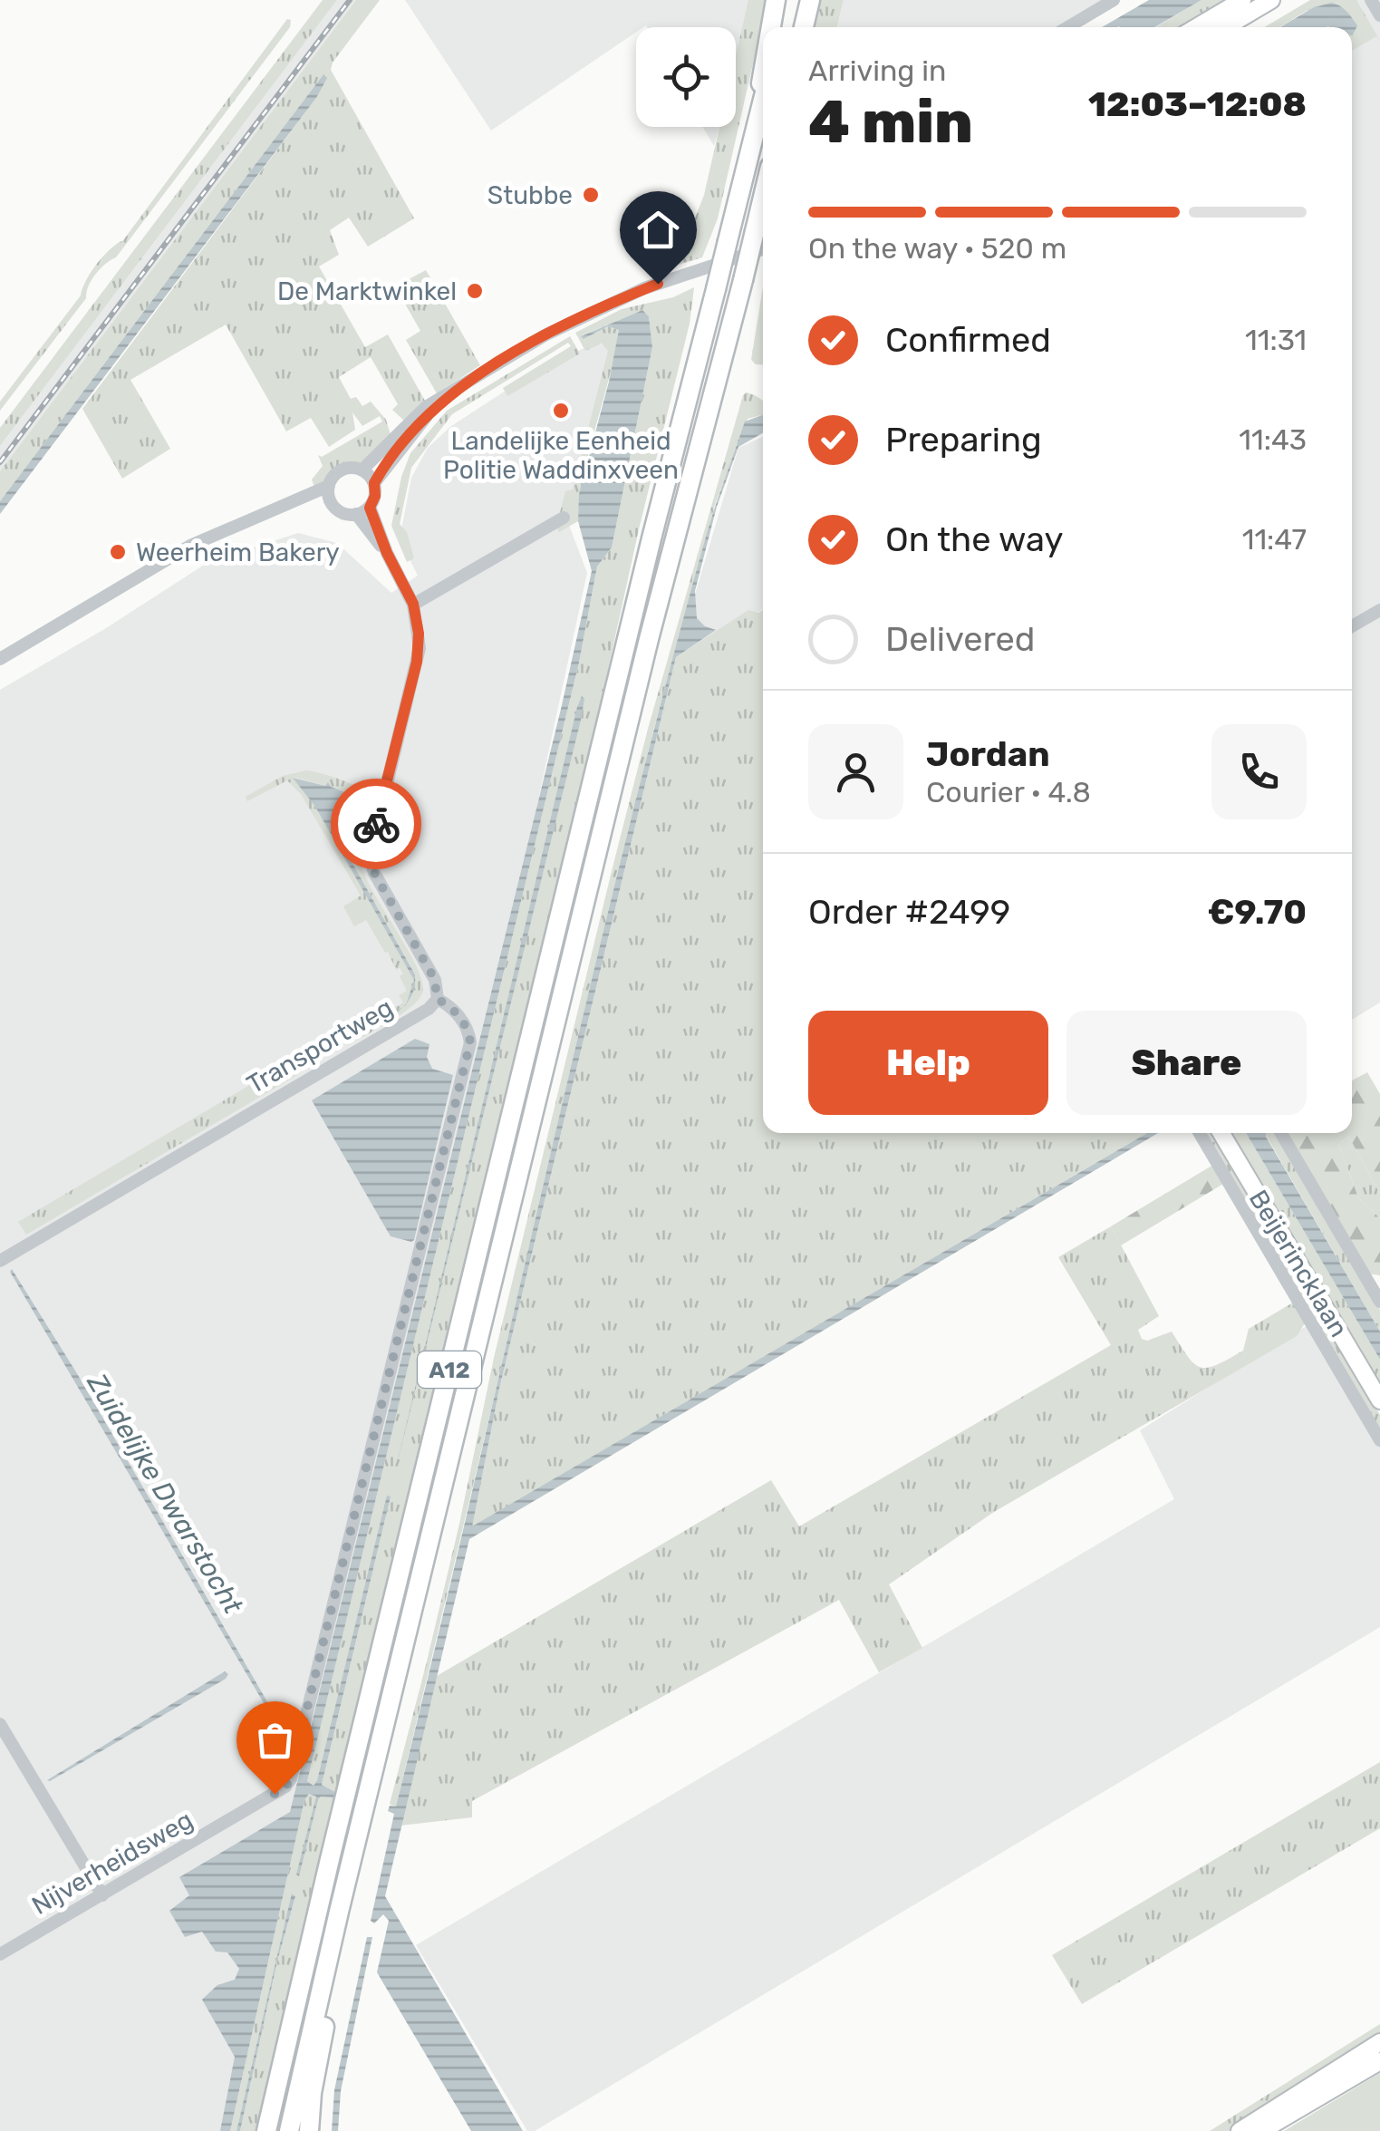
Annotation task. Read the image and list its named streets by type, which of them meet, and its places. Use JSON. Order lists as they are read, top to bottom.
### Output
{
  "streets": {
    "highway": ["A12"],
    "main road": ["Beijerincklaan"],
    "street": ["Transportweg", "Nijverheidsweg"]
  },
  "crossings": [
    ["Transportweg", "Nijverheidsweg"]
  ],
  "water": ["Zuidelijke Dwarstocht"],
  "places": [
    "Stubbe",
    "De Marktwinkel",
    "Landelijke Eenheid Politie Waddinxveen",
    "Weerheim Bakery"
  ],
  "page": {
    "heading": ["4 min", "Arriving in", "12:03–12:08"],
    "panel": [
      "Jordan",
      "Courier · 4.8",
      "Order #2499",
      "€9.70"
    ],
    "bar": "On the way · 520 m",
    "list": [
      ["Confirmed", "11:31"],
      ["Preparing", "11:43"],
      ["On the way", "11:47"],
      "Delivered"
    ],
    "buttons": ["Help", "Share"]
  }
}
